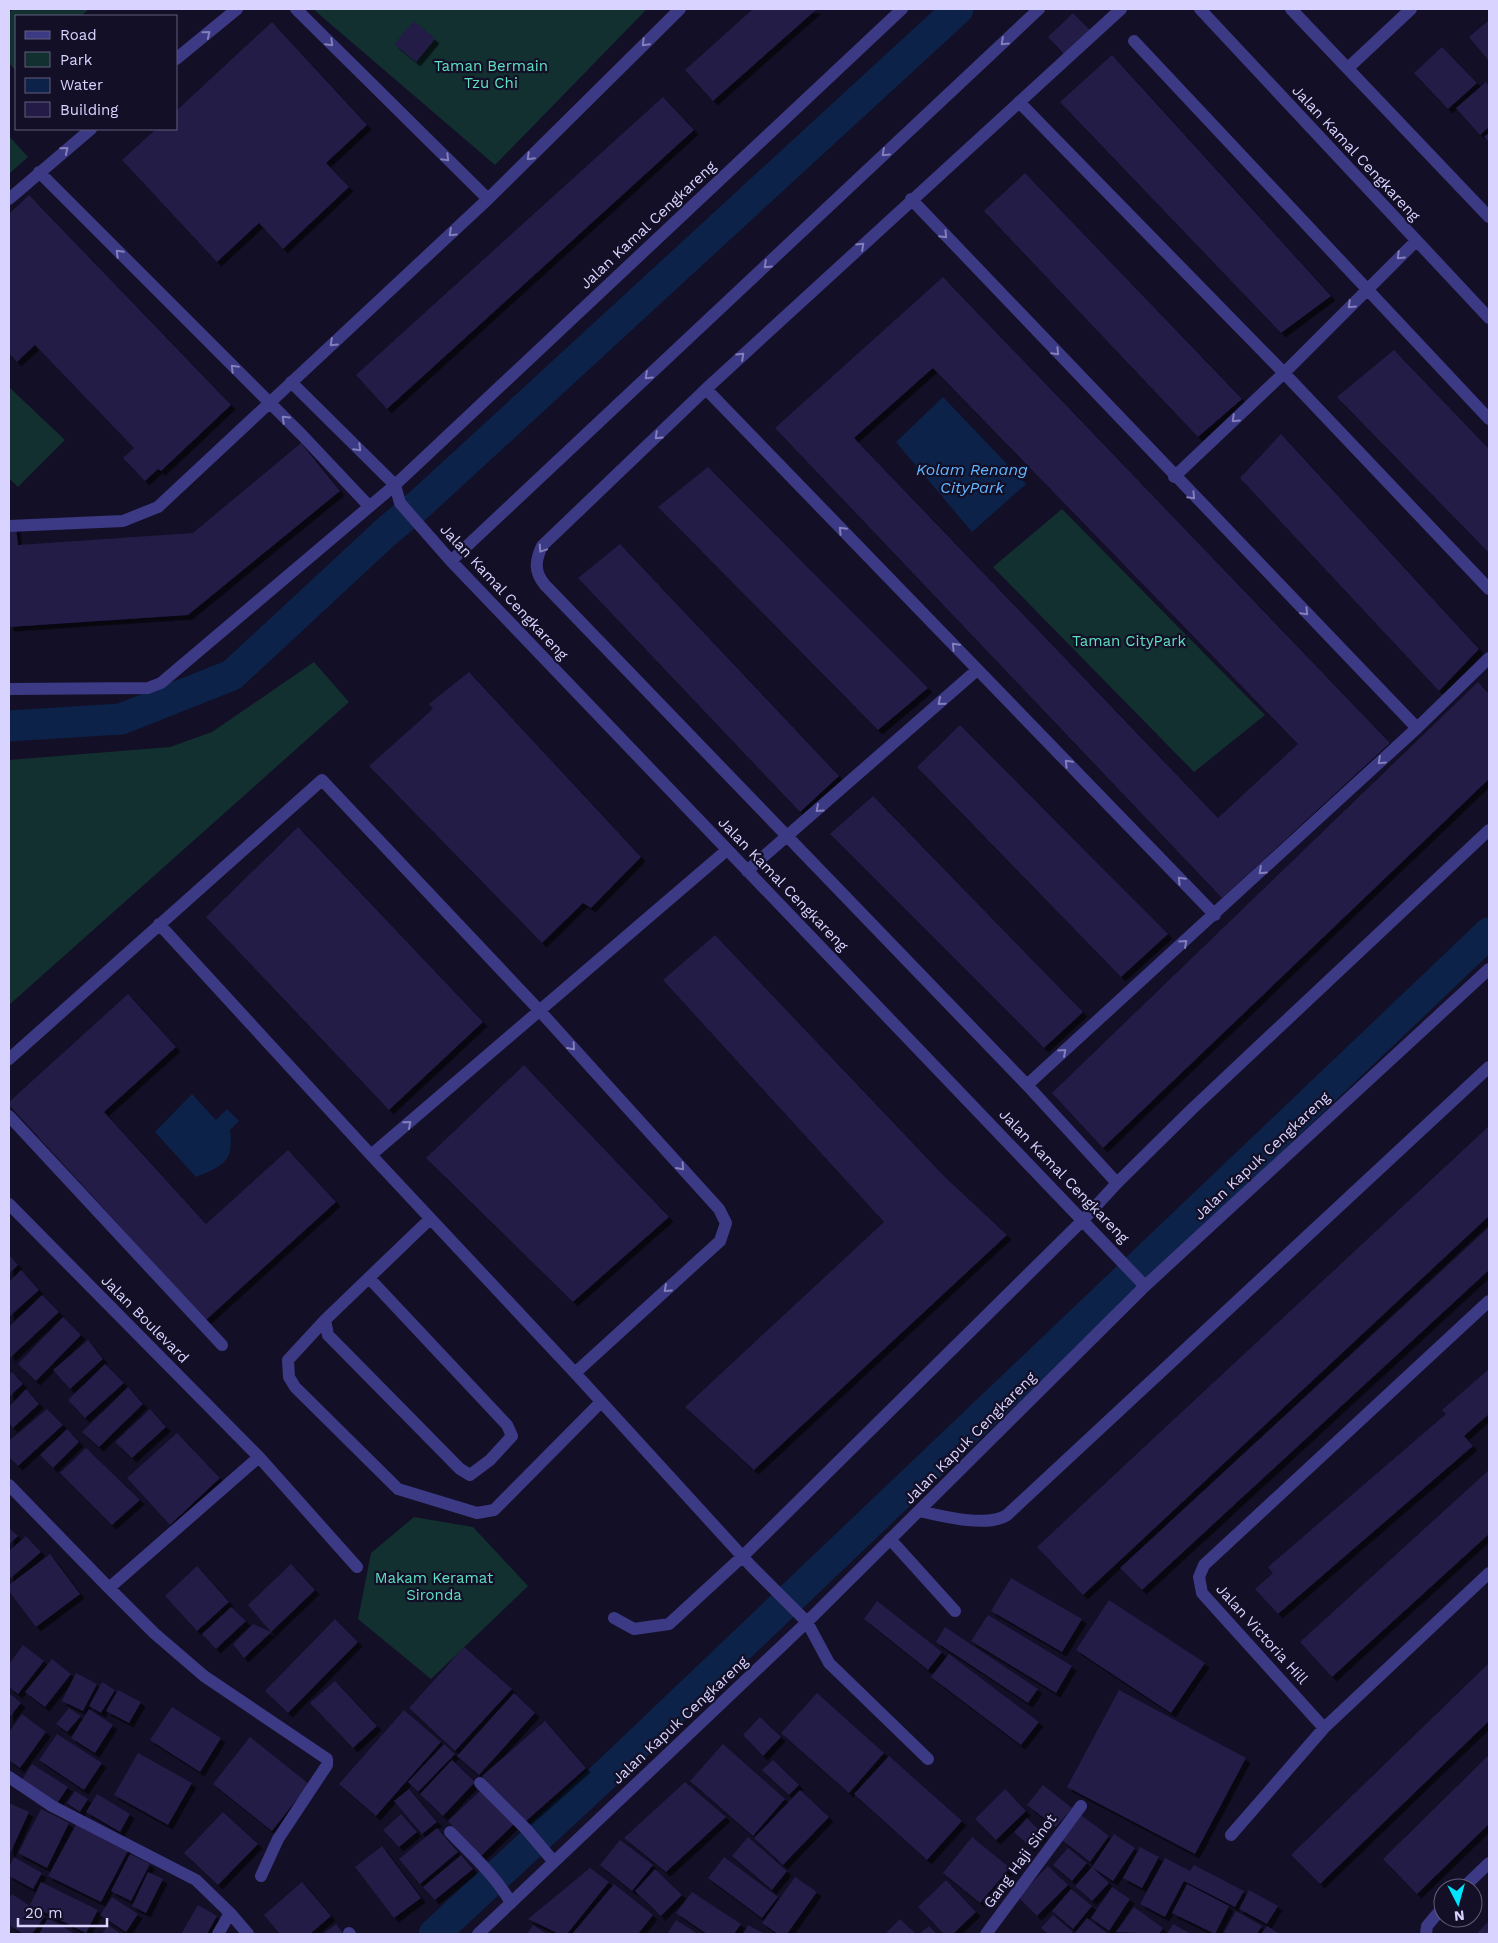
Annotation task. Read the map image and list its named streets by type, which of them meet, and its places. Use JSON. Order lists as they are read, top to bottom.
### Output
{
  "streets": {
    "street": [
      "Jalan Kamal Cengkareng",
      "Jalan Kapuk Cengkareng",
      "Jalan Boulevard",
      "Jalan Victoria Hill",
      "Gang Haji Sinot"
    ]
  },
  "crossings": [
    ["Jalan Kamal Cengkareng", "Jalan Kapuk Cengkareng"]
  ],
  "water": ["Kolam Renang CityPark"],
  "parks": ["Taman Bermain Tzu Chi", "Taman CityPark", "Makam Keramat Sironda"],
  "legend": [
    "Road",
    "Park",
    "Water",
    "Building"
  ],
  "scale_bar": "20 m",
  "north": "bottom"
}
